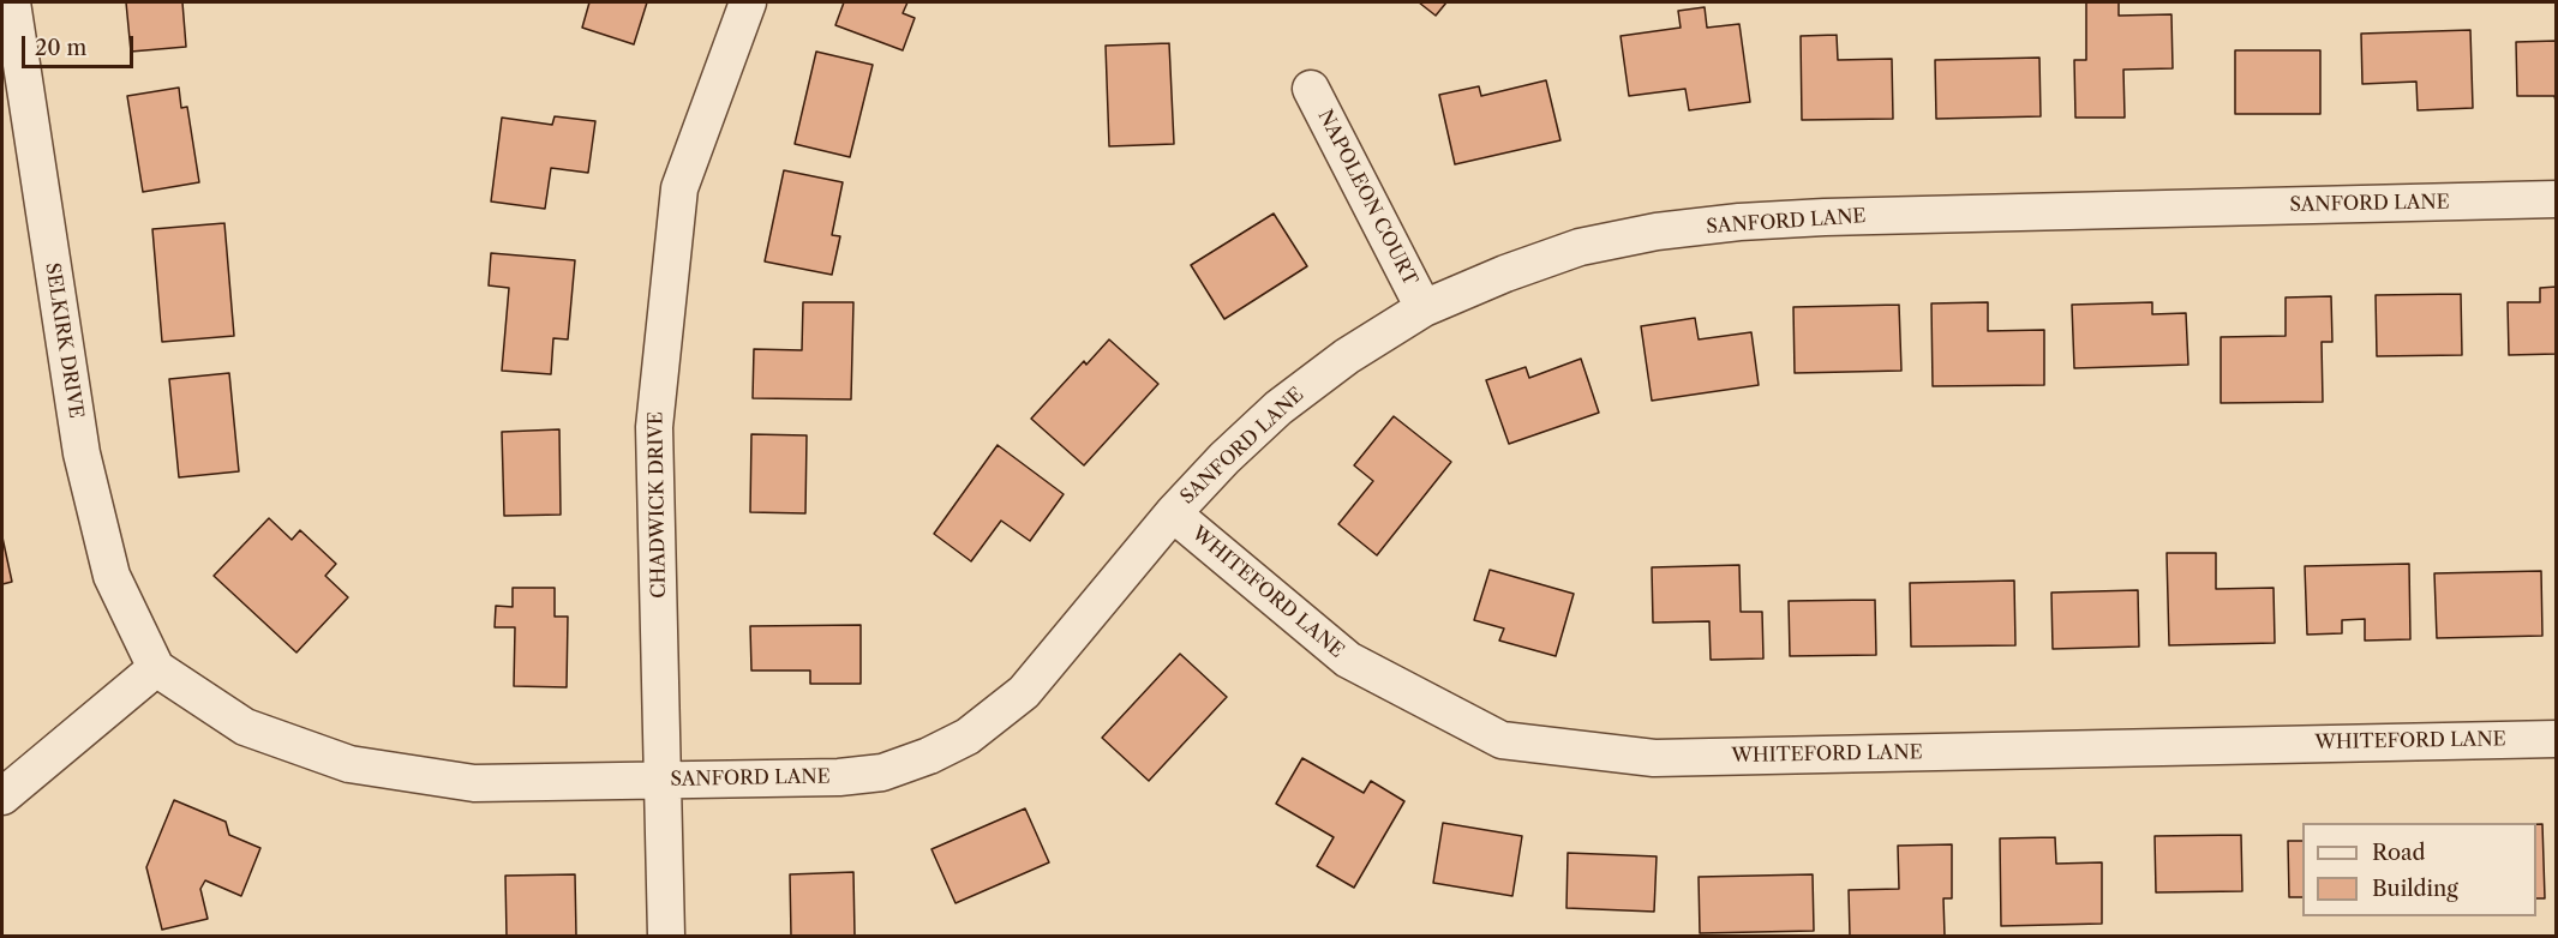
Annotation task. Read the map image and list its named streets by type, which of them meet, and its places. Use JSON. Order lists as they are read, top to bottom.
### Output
{
  "streets": {
    "street": [
      "NAPOLEON COURT",
      "SANFORD LANE",
      "SELKIRK DRIVE",
      "CHADWICK DRIVE",
      "WHITEFORD LANE"
    ]
  },
  "crossings": [
    ["NAPOLEON COURT", "SANFORD LANE"],
    ["SANFORD LANE", "SELKIRK DRIVE"],
    ["SANFORD LANE", "CHADWICK DRIVE"],
    ["SANFORD LANE", "WHITEFORD LANE"]
  ],
  "legend": ["Road", "Building"],
  "scale_bar": "20 m"
}
